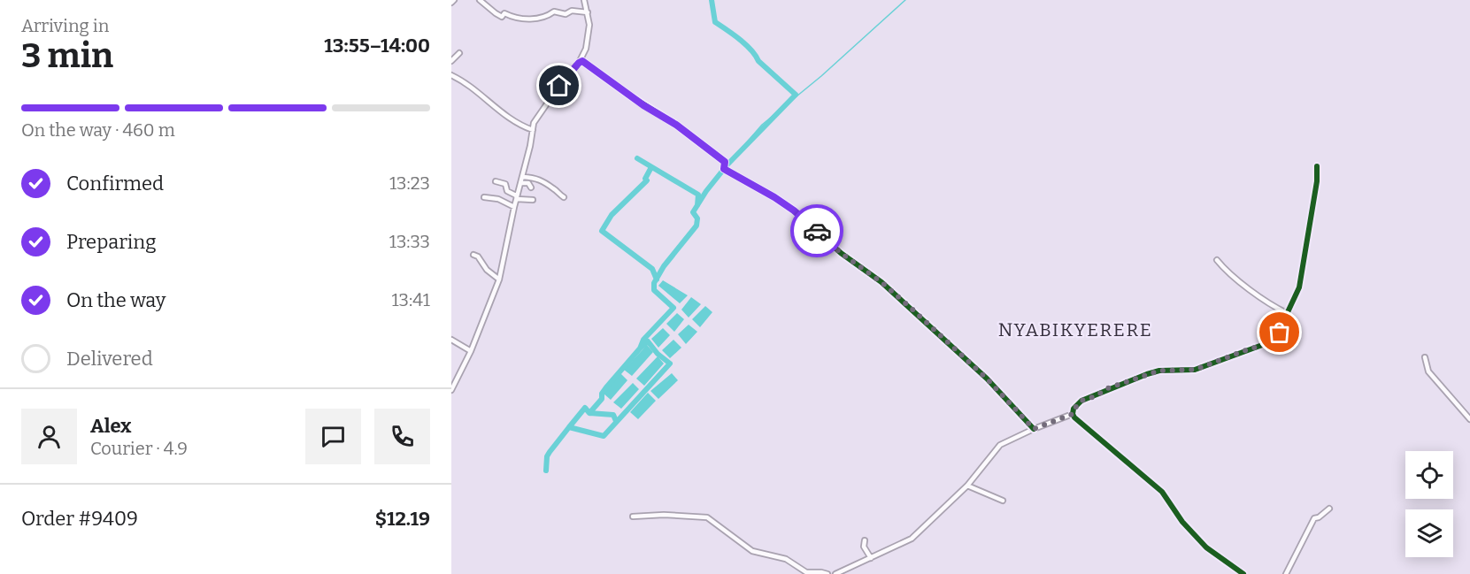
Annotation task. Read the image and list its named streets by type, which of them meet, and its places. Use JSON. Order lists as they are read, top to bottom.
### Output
{
  "districts": ["NYABIKYERERE"],
  "page": {
    "heading": ["3 min", "Arriving in", "13:55–14:00"],
    "panel": [
      "Alex",
      "Courier · 4.9",
      "Order #9409",
      "$12.19"
    ],
    "bar": "On the way · 460 m",
    "list": [
      ["Confirmed", "13:23"],
      ["Preparing", "13:33"],
      ["On the way", "13:41"],
      "Delivered"
    ]
  }
}
